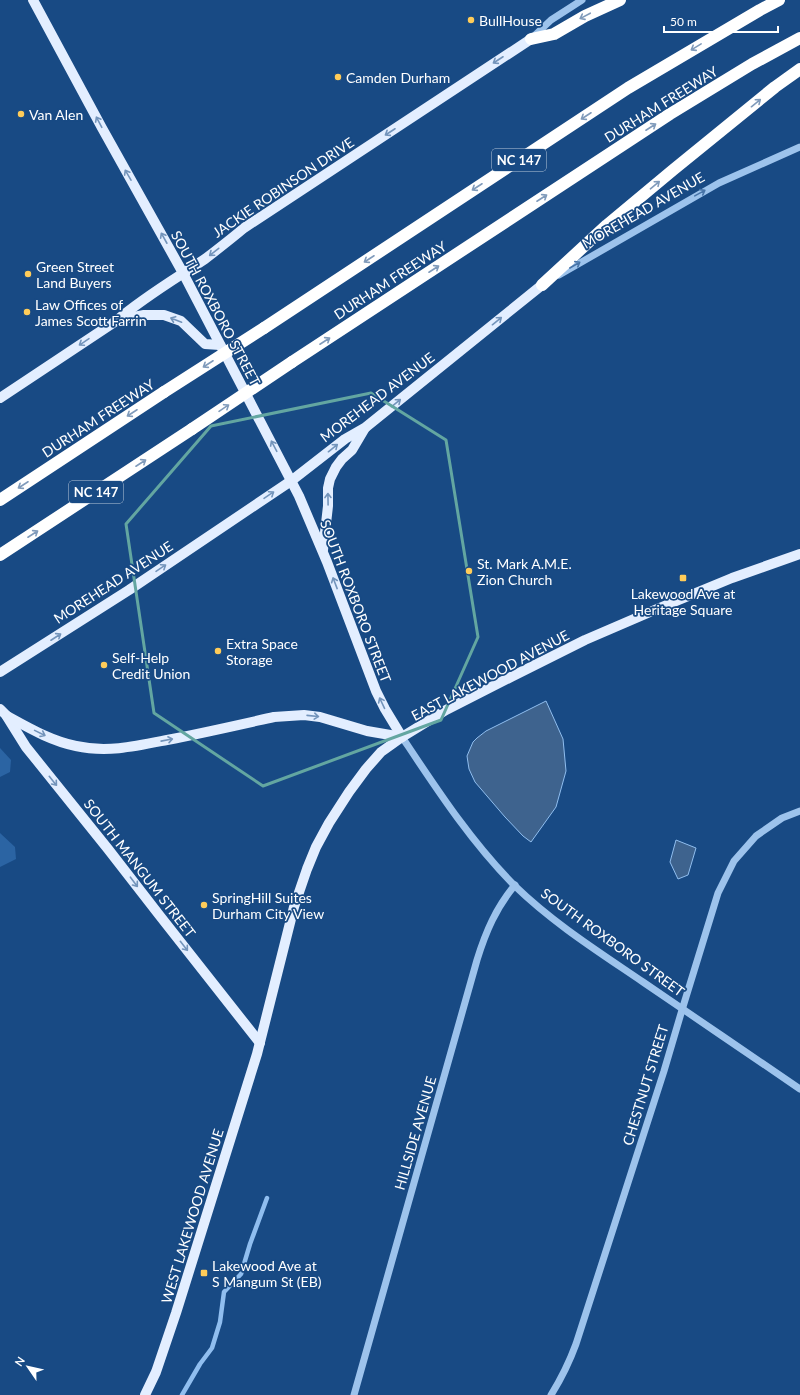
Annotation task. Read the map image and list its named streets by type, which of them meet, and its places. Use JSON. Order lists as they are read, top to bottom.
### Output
{
  "streets": {
    "highway": ["DURHAM FREEWAY", "NC 147"],
    "main road": [
      "JACKIE ROBINSON DRIVE",
      "MOREHEAD AVENUE",
      "SOUTH ROXBORO STREET",
      "EAST LAKEWOOD AVENUE",
      "SOUTH MANGUM STREET",
      "WEST LAKEWOOD AVENUE"
    ],
    "street": ["CHESTNUT STREET", "HILLSIDE AVENUE"]
  },
  "crossings": [
    ["JACKIE ROBINSON DRIVE", "SOUTH ROXBORO STREET"],
    ["MOREHEAD AVENUE", "SOUTH ROXBORO STREET"],
    ["SOUTH ROXBORO STREET", "EAST LAKEWOOD AVENUE"],
    ["SOUTH ROXBORO STREET", "CHESTNUT STREET"],
    ["SOUTH ROXBORO STREET", "HILLSIDE AVENUE"],
    ["EAST LAKEWOOD AVENUE", "SOUTH MANGUM STREET"],
    ["EAST LAKEWOOD AVENUE", "WEST LAKEWOOD AVENUE"],
    ["SOUTH MANGUM STREET", "WEST LAKEWOOD AVENUE"]
  ],
  "one_way": [
    "JACKIE ROBINSON DRIVE",
    "MOREHEAD AVENUE",
    "SOUTH ROXBORO STREET",
    "SOUTH MANGUM STREET"
  ],
  "places": {
    "other": [
      "BullHouse",
      "Camden Durham",
      "Van Alen",
      "Green Street Land Buyers",
      "Law Offices of James Scott Farrin",
      "St. Mark A.M.E. Zion Church",
      "Extra Space Storage",
      "Self-Help Credit Union",
      "SpringHill Suites Durham City View"
    ],
    "transit": ["Lakewood Ave at Heritage Square", "Lakewood Ave at S Mangum St (EB)"]
  },
  "scale_bar": "50 m",
  "north": "top left"
}
